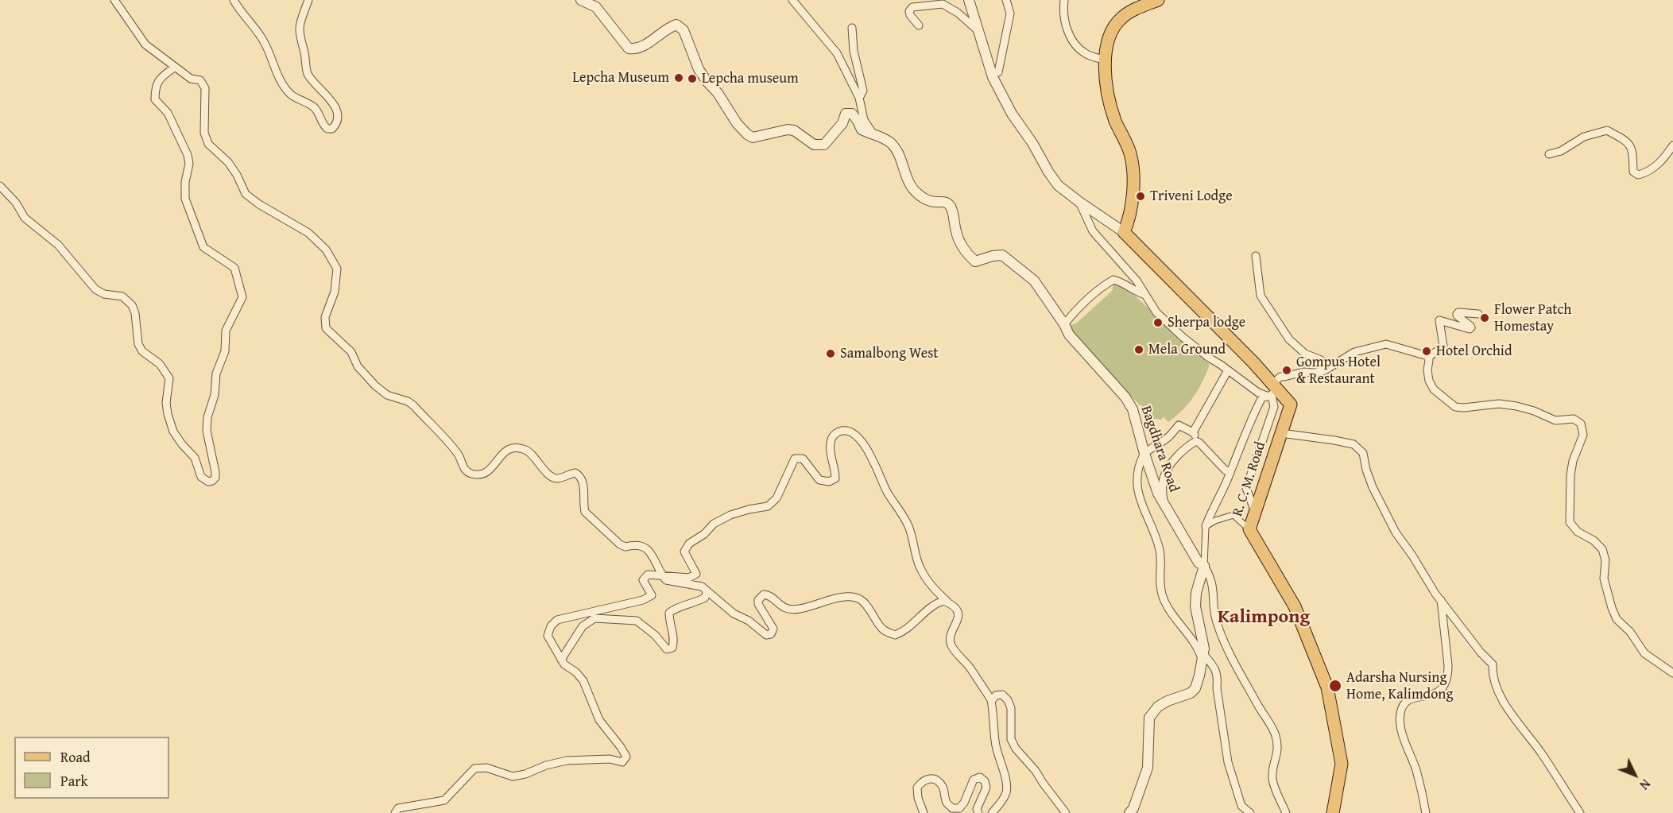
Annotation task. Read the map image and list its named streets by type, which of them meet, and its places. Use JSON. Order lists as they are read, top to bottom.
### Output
{
  "streets": {
    "main road": ["R. C. M. Road"],
    "street": ["Bagdhara Road"]
  },
  "districts": ["Kalimpong"],
  "places": [
    "Lepcha Museum",
    "Lepcha museum",
    "Triveni Lodge",
    "Flower Patch Homestay",
    "Sherpa lodge",
    "Mela Ground",
    "Hotel Orchid",
    "Samalbong West",
    "Gompus Hotel & Restaurant",
    "Adarsha Nursing Home, Kalimdong"
  ],
  "legend": ["Road", "Park"],
  "north": "bottom right"
}
